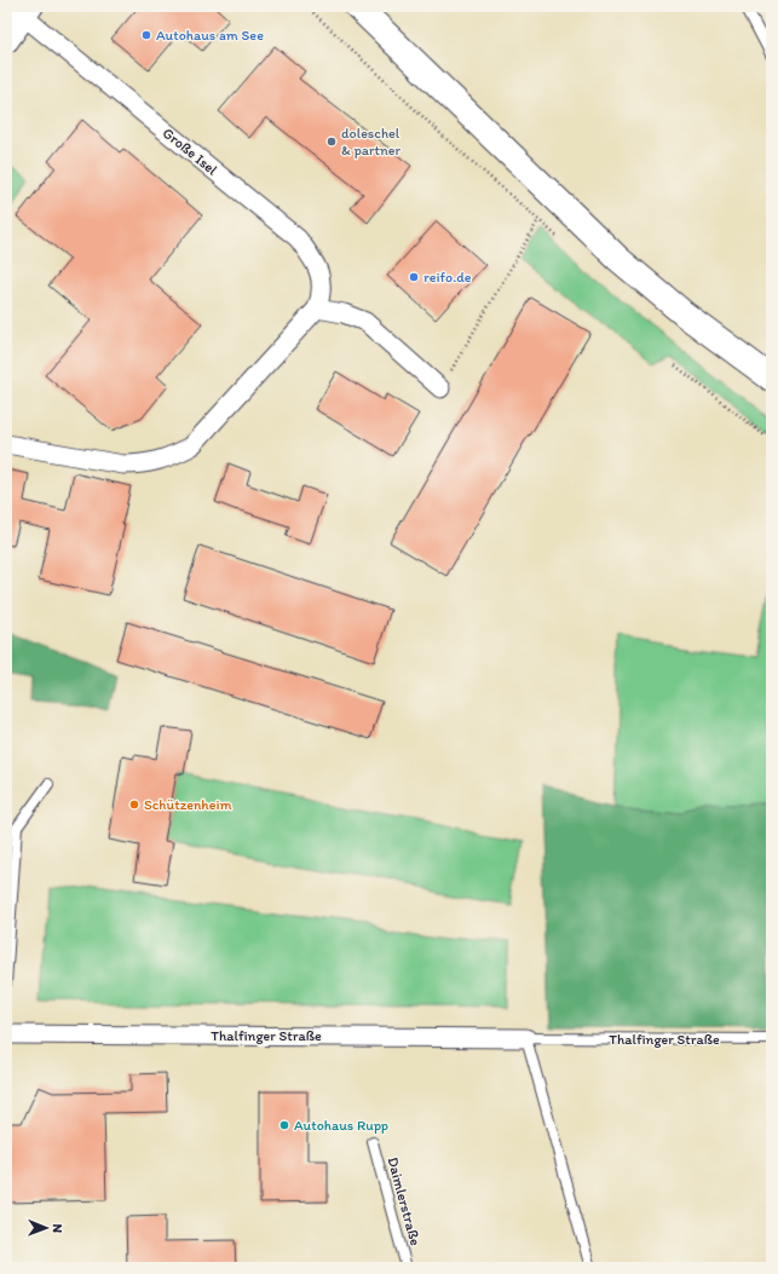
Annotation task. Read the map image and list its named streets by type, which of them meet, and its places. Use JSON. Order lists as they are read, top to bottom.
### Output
{
  "streets": {
    "street": ["Große Isel", "Thalfinger Straße"],
    "lane": ["Daimlerstraße"]
  },
  "places": [
    "Autohaus am See",
    "doleschel & partner",
    "reifo.de",
    "Schützenheim",
    "Autohaus Rupp"
  ],
  "north": "right"
}
